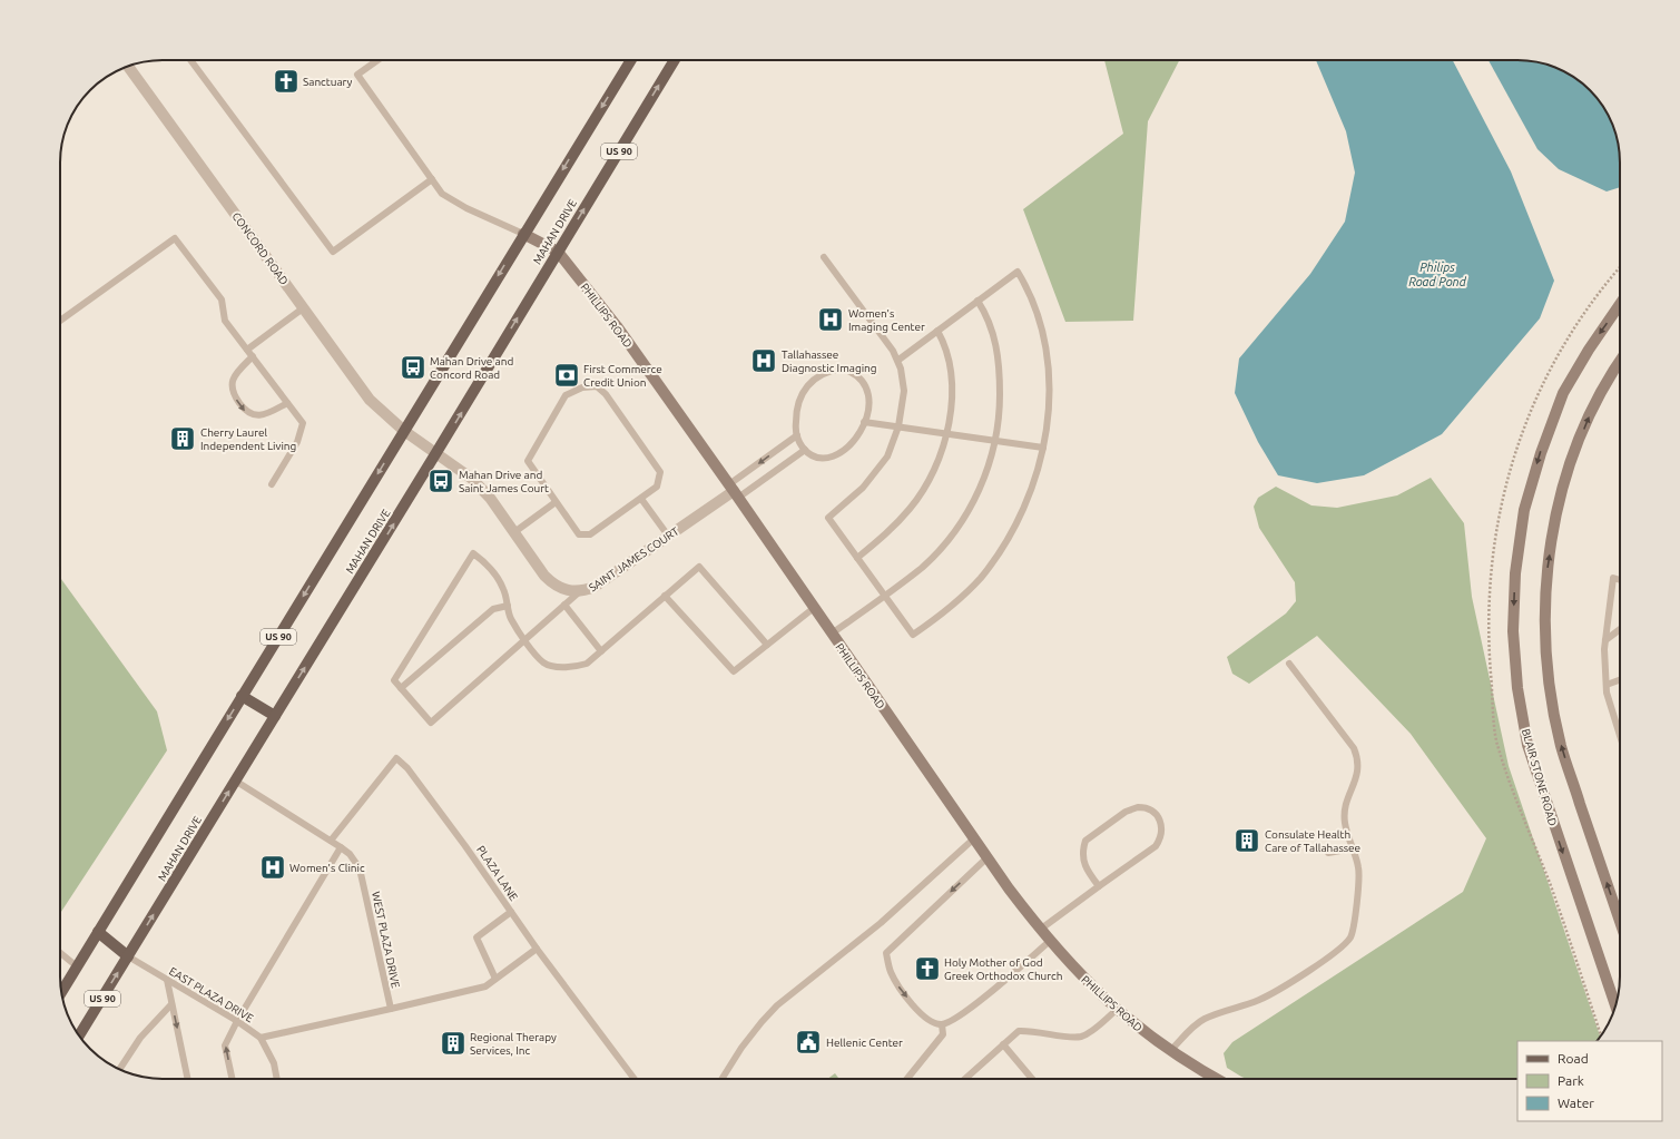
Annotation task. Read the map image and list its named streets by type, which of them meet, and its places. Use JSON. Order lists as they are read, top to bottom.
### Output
{
  "streets": {
    "main road": [
      "US 90",
      "MAHAN DRIVE",
      "PHILLIPS ROAD",
      "BLAIR STONE ROAD"
    ],
    "street": ["CONCORD ROAD", "SAINT JAMES COURT"],
    "lane": ["PLAZA LANE", "WEST PLAZA DRIVE", "EAST PLAZA DRIVE"]
  },
  "crossings": [
    ["US 90", "CONCORD ROAD"],
    ["US 90", "PHILLIPS ROAD"],
    ["US 90", "SAINT JAMES COURT"],
    ["MAHAN DRIVE", "PHILLIPS ROAD"],
    ["MAHAN DRIVE", "SAINT JAMES COURT"],
    ["MAHAN DRIVE", "WEST PLAZA DRIVE"],
    ["MAHAN DRIVE", "EAST PLAZA DRIVE"],
    ["CONCORD ROAD", "SAINT JAMES COURT"],
    ["PHILLIPS ROAD", "SAINT JAMES COURT"],
    ["PLAZA LANE", "WEST PLAZA DRIVE"]
  ],
  "water": ["Philips Road Pond"],
  "places": {
    "church": ["Sanctuary", "Holy Mother of God Greek Orthodox Church"],
    "hospital": ["Women's Imaging Center", "Tallahassee Diagnostic Imaging", "Women's Clinic"],
    "bus stop": ["Mahan Drive and Concord Road", "Mahan Drive and Saint James Court"],
    "bank": ["First Commerce Credit Union"],
    "building": ["Cherry Laurel Independent Living", "Consulate Health Care of Tallahassee", "Regional Therapy Services, Inc"],
    "public building": ["Hellenic Center"]
  },
  "legend": ["Road", "Park", "Water"]
}
